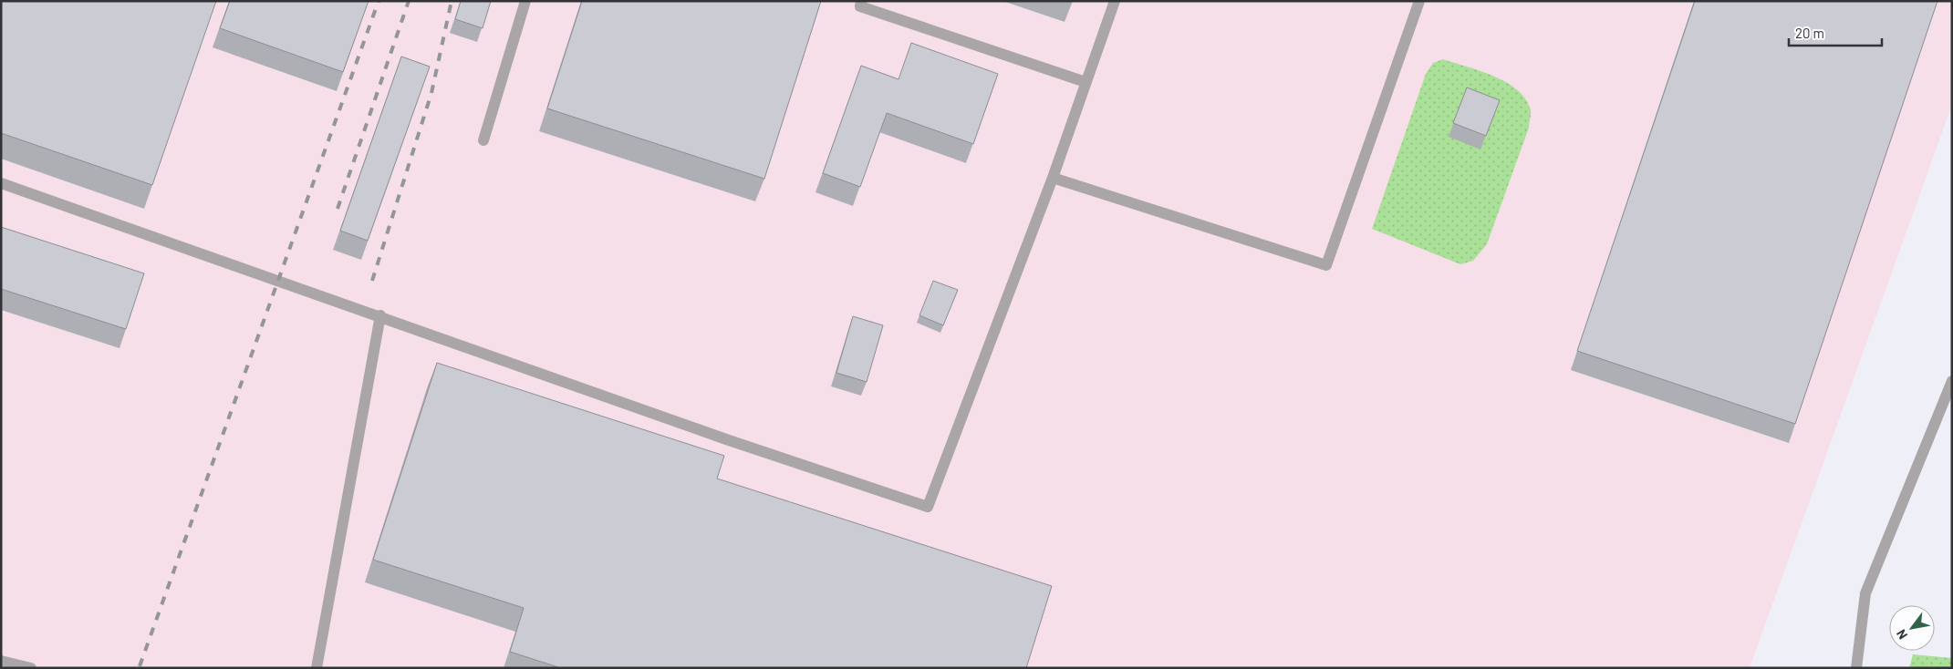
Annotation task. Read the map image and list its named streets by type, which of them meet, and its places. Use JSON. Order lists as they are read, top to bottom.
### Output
{
  "scale_bar": "20 m",
  "north": "bottom left"
}
